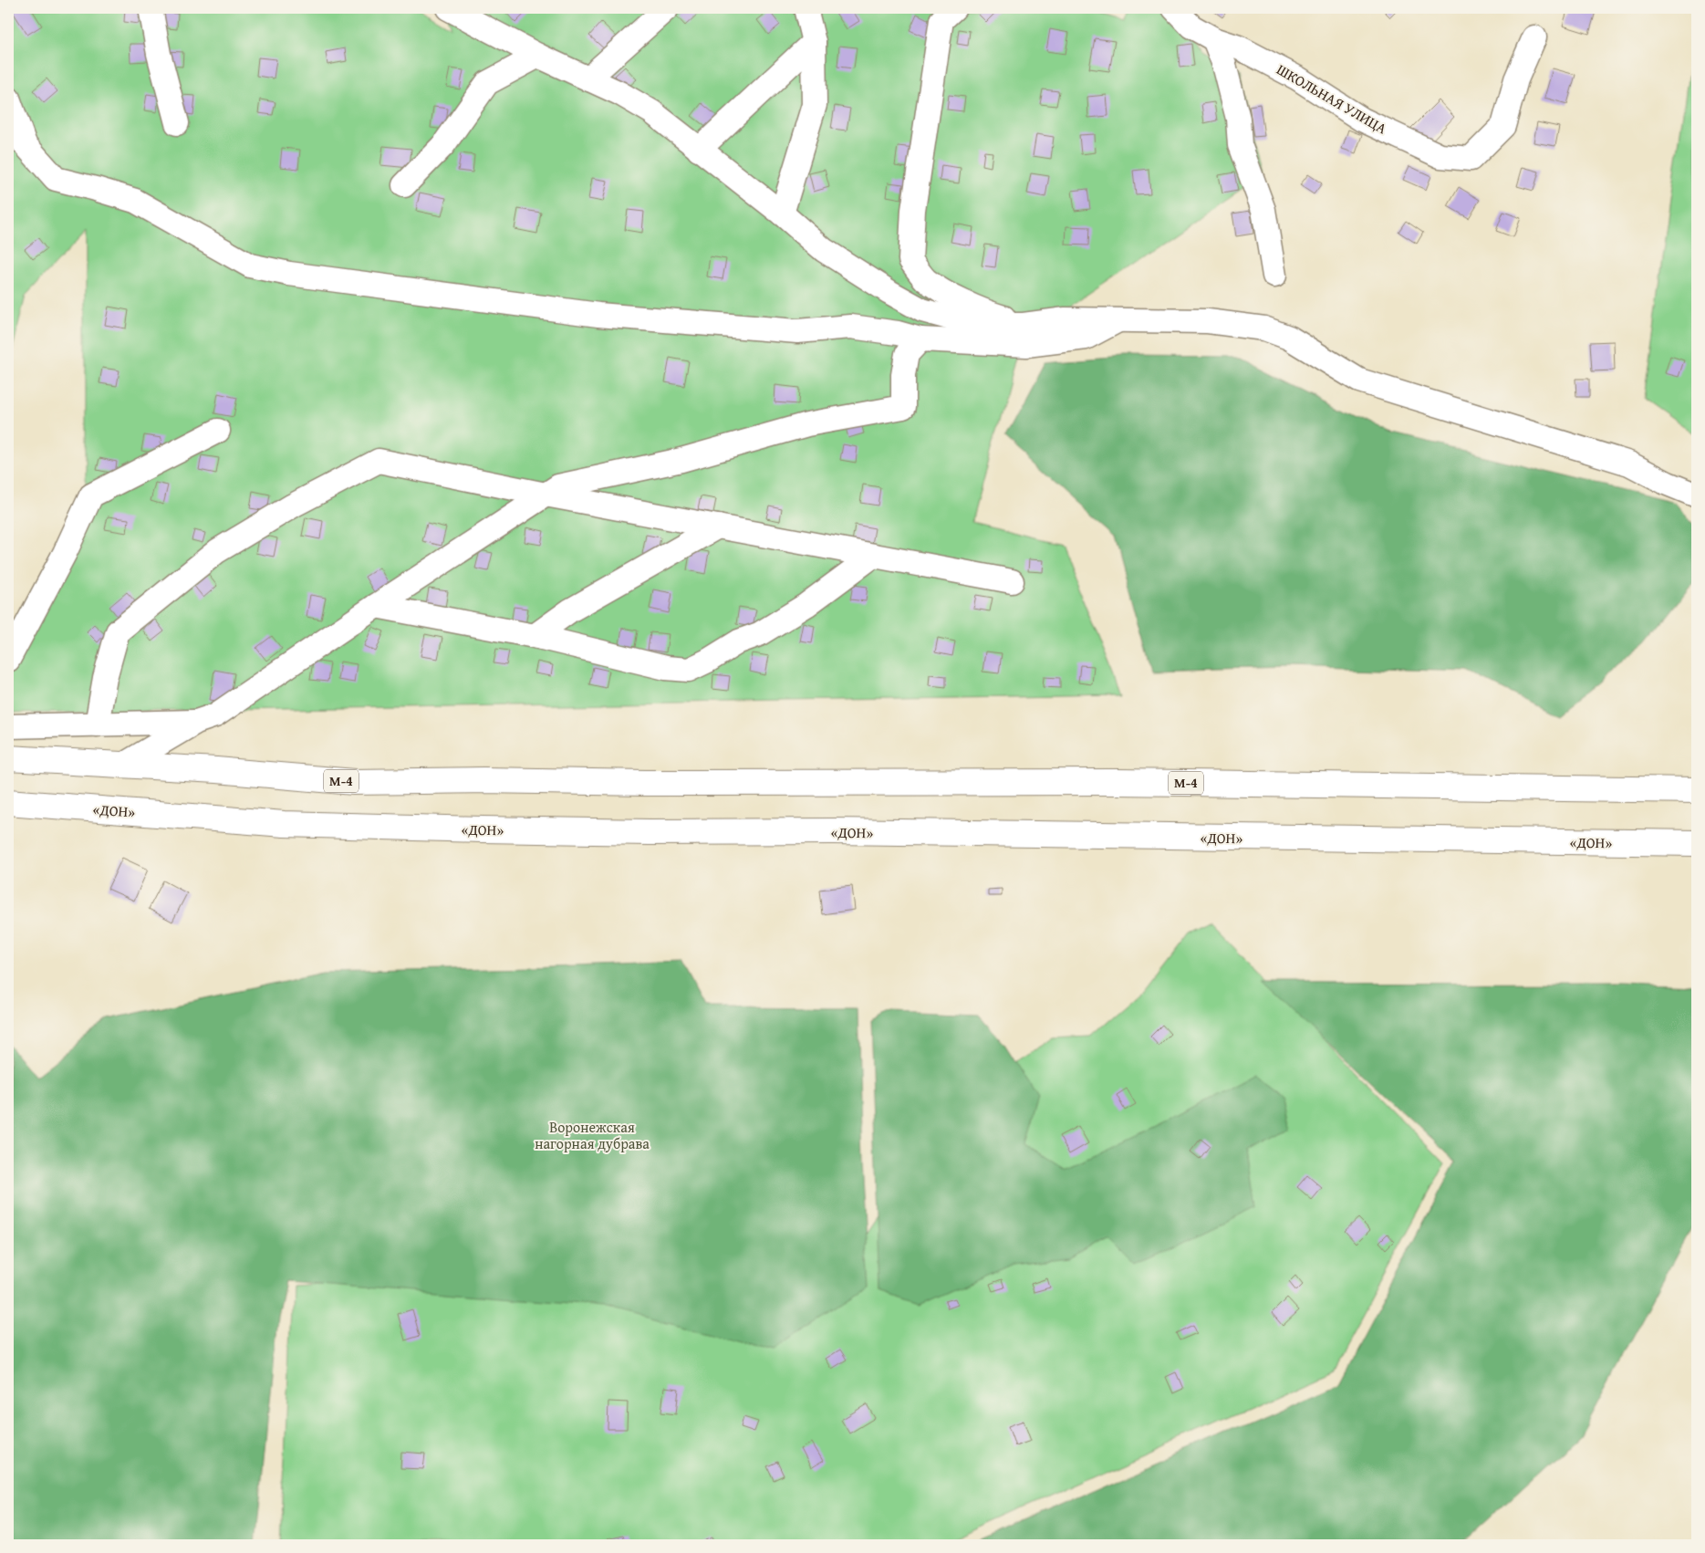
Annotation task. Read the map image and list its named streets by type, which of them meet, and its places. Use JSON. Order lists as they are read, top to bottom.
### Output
{
  "streets": {
    "highway": ["М-4", "«ДОН»"],
    "street": ["ШКОЛЬНАЯ УЛИЦА"]
  },
  "parks": ["Воронежская нагорная дубрава"]
}
